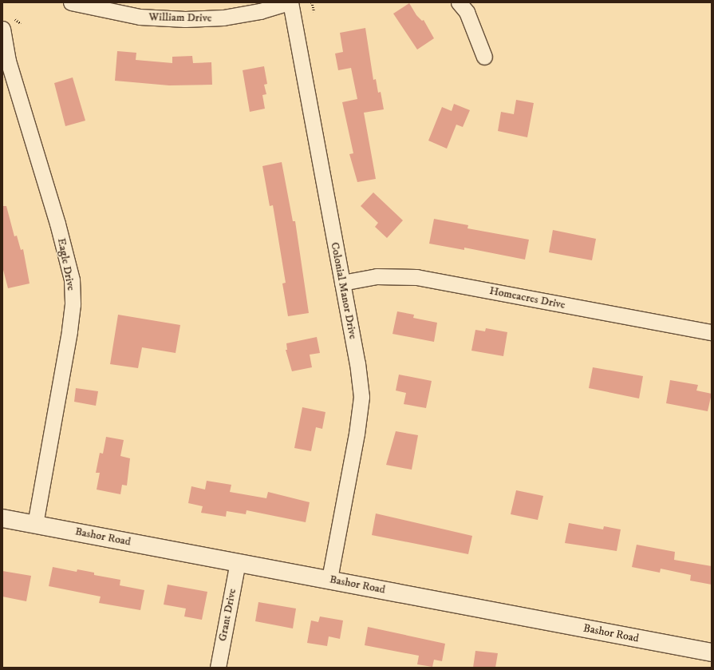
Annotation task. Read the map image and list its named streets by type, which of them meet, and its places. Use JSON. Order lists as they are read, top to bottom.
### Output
{
  "streets": {
    "street": [
      "William Drive",
      "Eagle Drive",
      "Colonial Manor Drive",
      "Homeacres Drive",
      "Bashor Road",
      "Grant Drive"
    ]
  },
  "crossings": [
    ["William Drive", "Colonial Manor Drive"],
    ["Eagle Drive", "Bashor Road"],
    ["Colonial Manor Drive", "Homeacres Drive"],
    ["Colonial Manor Drive", "Bashor Road"],
    ["Bashor Road", "Grant Drive"]
  ]
}
